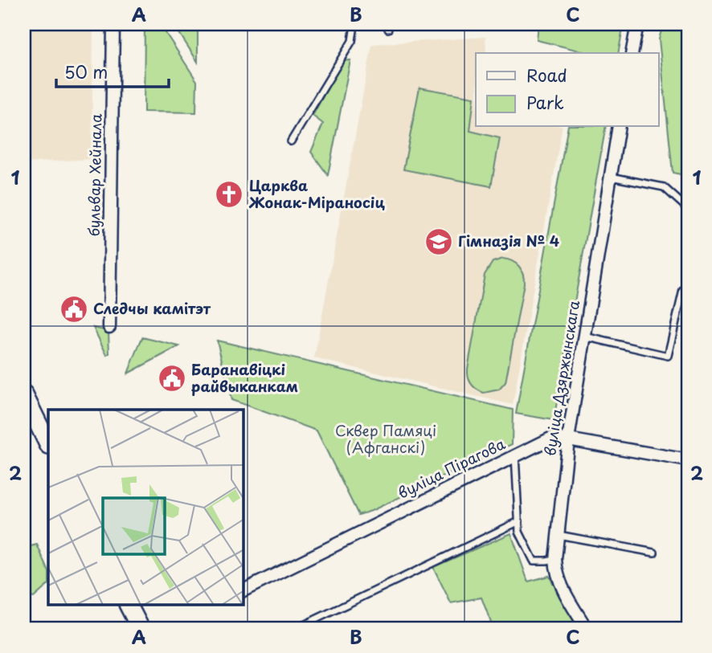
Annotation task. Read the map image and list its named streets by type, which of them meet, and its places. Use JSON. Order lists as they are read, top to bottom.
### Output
{
  "streets": {
    "street": ["бульвар Хейнала", "вуліца Дзяржынскага", "вуліца Пірагова"]
  },
  "crossings": [
    ["вуліца Дзяржынскага", "вуліца Пірагова"]
  ],
  "parks": ["Сквер Памяці (Афганскі)"],
  "places": {
    "church": ["Царква Жонак-Міраносіц"],
    "school or university": ["Гімназія № 4"],
    "public building": ["Следчы камітэт", "Баранавіцкі райвыканкам"]
  },
  "legend": ["Road", "Park"],
  "scale_bar": "50 m",
  "grid": {
    "columns": ["A", "B", "C"],
    "rows": ["1", "2"]
  }
}
